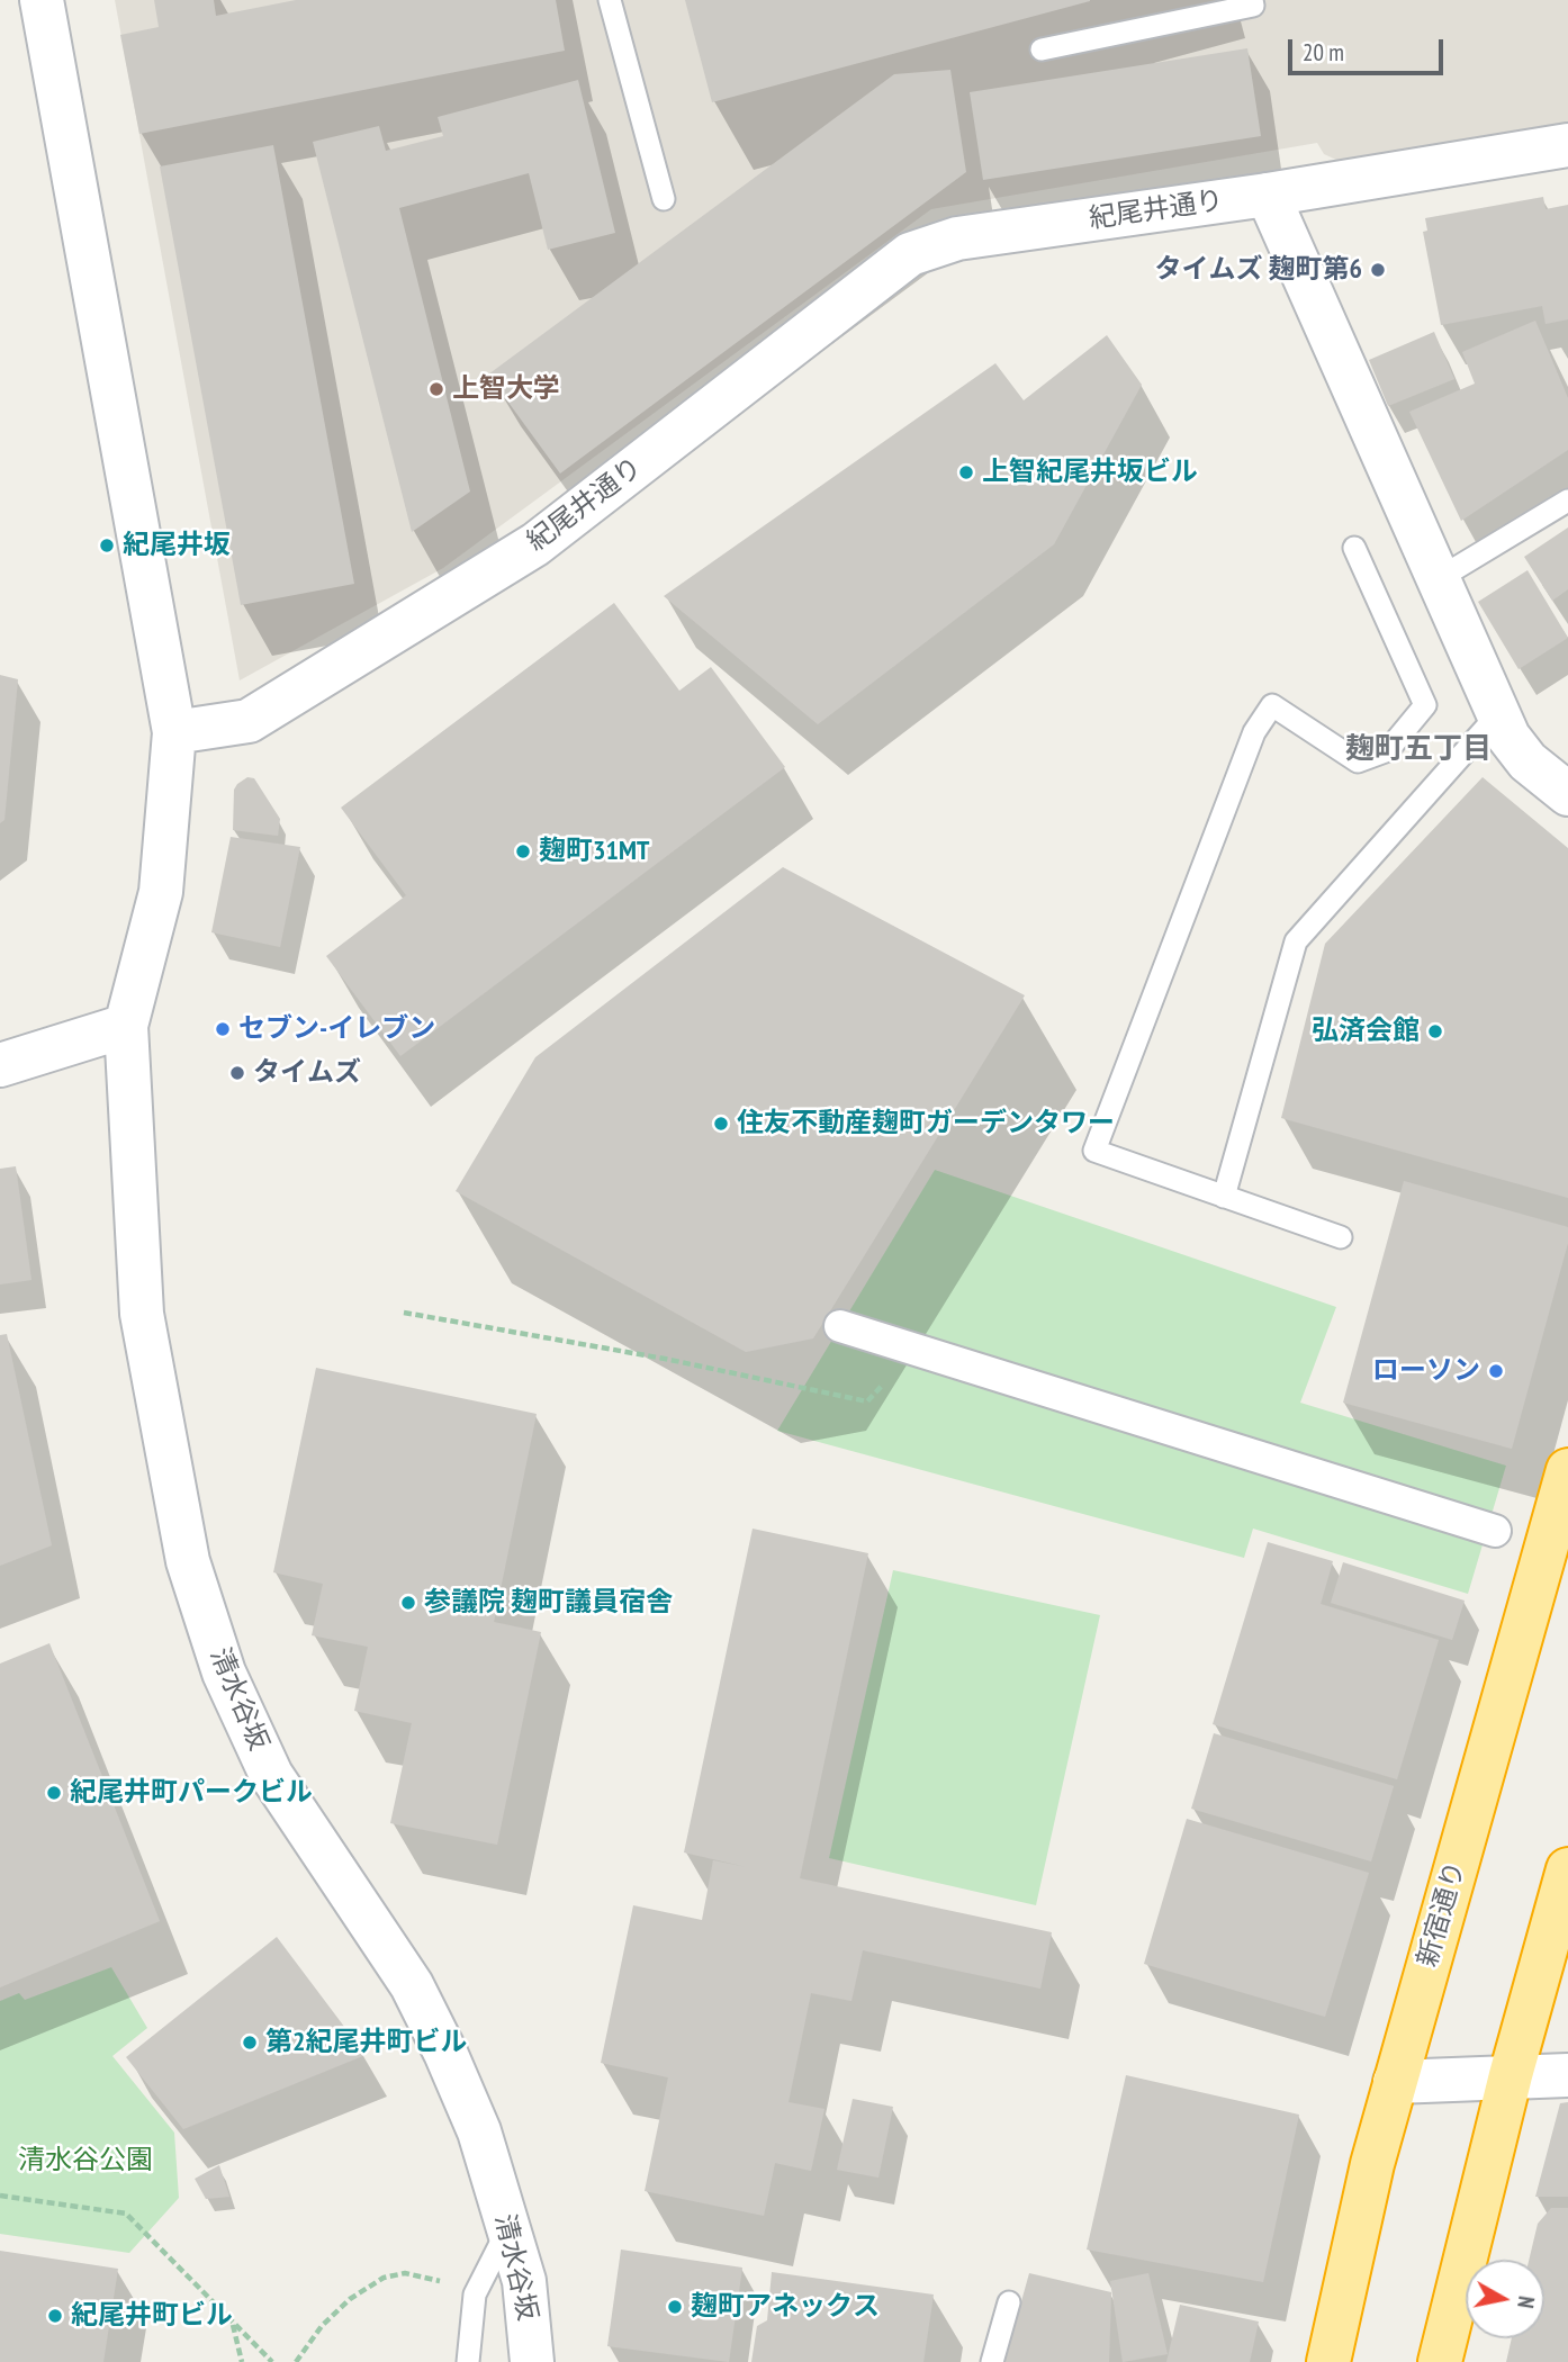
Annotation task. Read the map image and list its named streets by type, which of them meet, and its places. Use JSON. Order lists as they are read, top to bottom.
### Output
{
  "streets": {
    "highway": ["新宿通り"],
    "street": ["紀尾井通り", "清水谷坂"]
  },
  "districts": ["麹町五丁目"],
  "parks": ["清水谷公園"],
  "places": [
    "タイムズ 麹町第6",
    "上智大学",
    "上智紀尾井坂ビル",
    "紀尾井坂",
    "麹町31MT",
    "セブン-イレブン",
    "弘済会館",
    "タイムズ",
    "住友不動産麹町ガーデンタワー",
    "ローソン",
    "参議院 麹町議員宿舎",
    "紀尾井町パークビル",
    "第2紀尾井町ビル",
    "麹町アネックス",
    "紀尾井町ビル"
  ],
  "scale_bar": "20 m",
  "north": "right"
}
